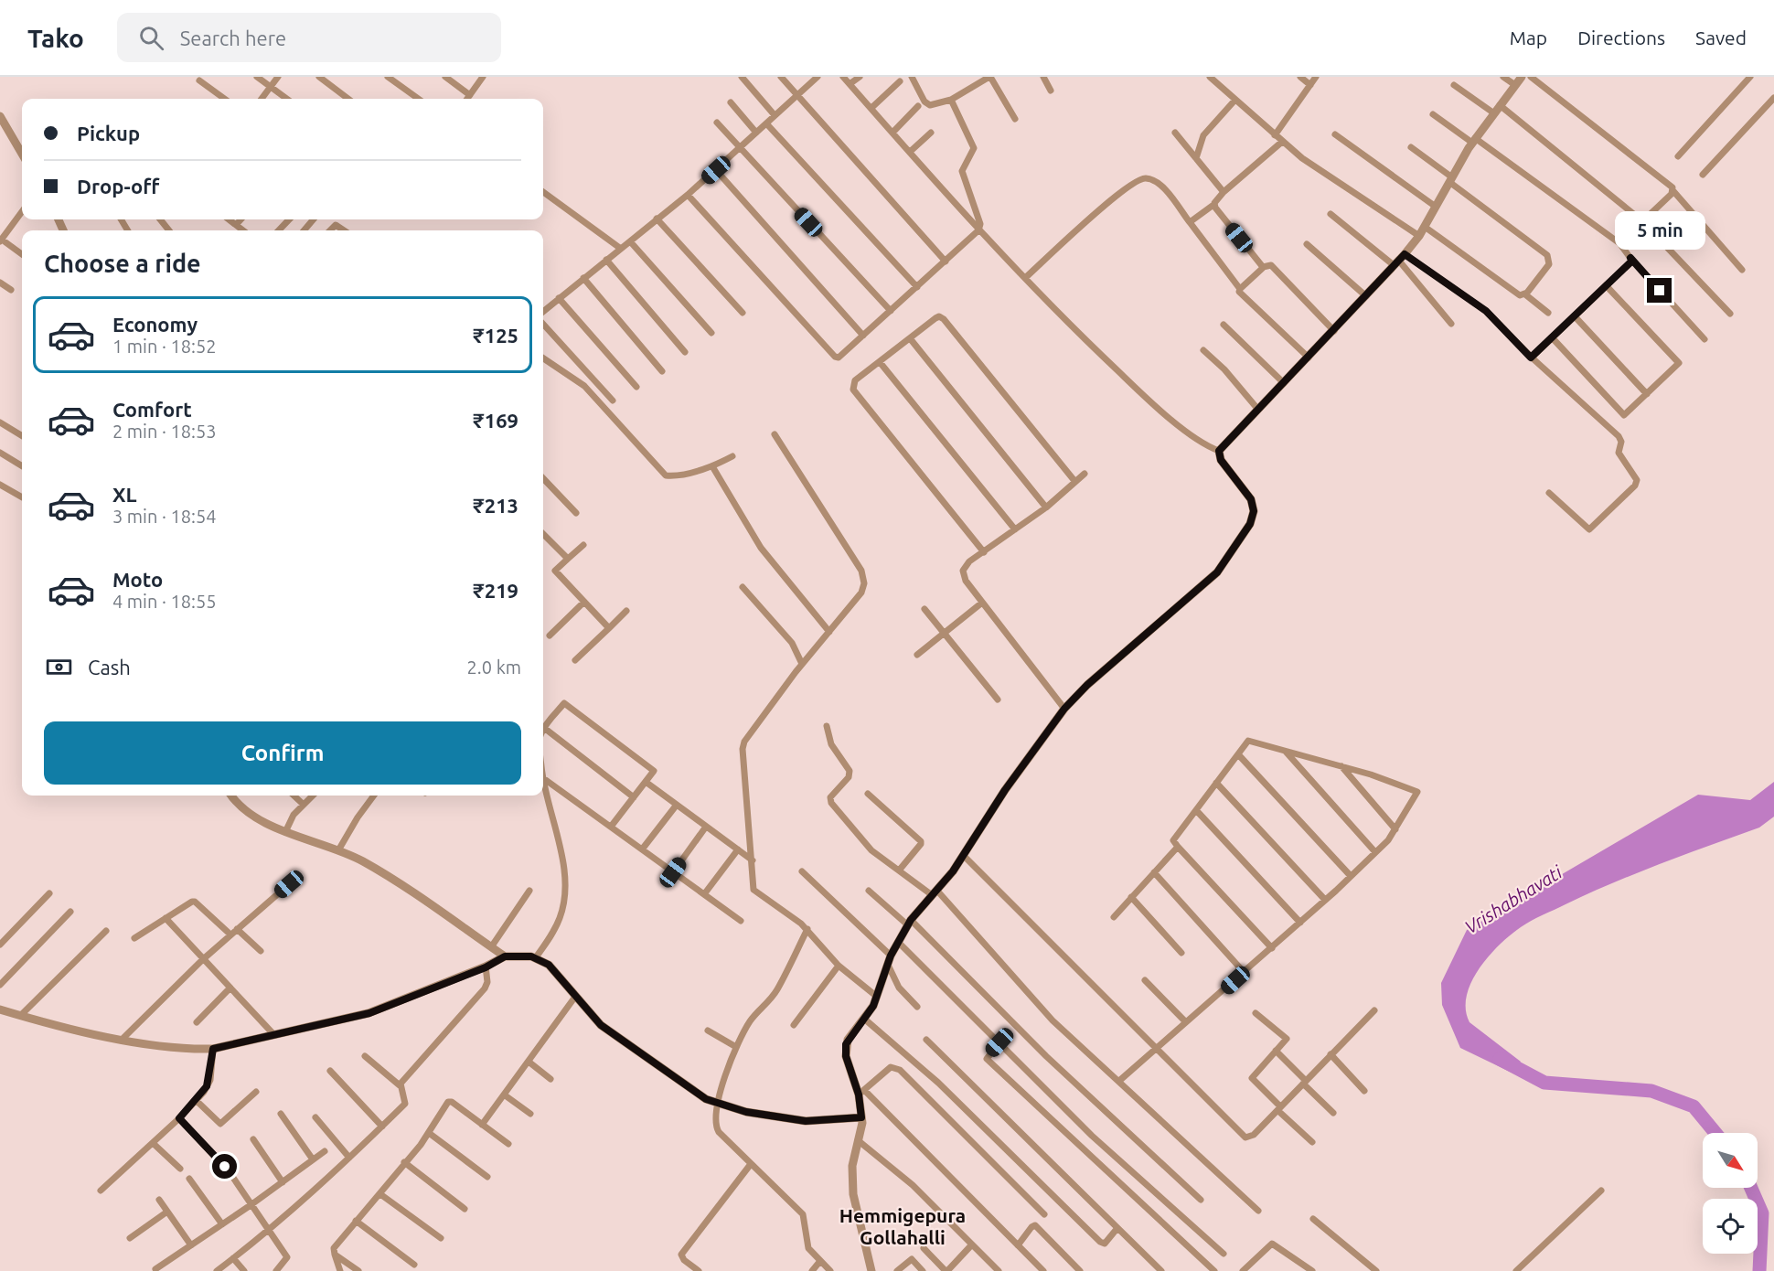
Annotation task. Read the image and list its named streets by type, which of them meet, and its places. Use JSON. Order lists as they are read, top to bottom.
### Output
{
  "districts": ["Hemmigepura Gollahalli"],
  "water": ["Vrishabhavati"],
  "north": "bottom right",
  "page": {
    "header": "Tako",
    "search": "Search here",
    "nav": ["Map", "Directions", "Saved"],
    "banner": ["Pickup", "Drop-off"],
    "bubble": "5 min",
    "heading": "Choose a ride",
    "list": [
      {
        "name": "Economy",
        "note": "1 min · 18:52",
        "value": "₹125"
      },
      {
        "name": "Comfort",
        "note": "2 min · 18:53",
        "value": "₹169"
      },
      {
        "name": "XL",
        "note": "3 min · 18:54",
        "value": "₹213"
      },
      {
        "name": "Moto",
        "note": "4 min · 18:55",
        "value": "₹219"
      }
    ],
    "pay": ["Cash", "2.0 km"],
    "buttons": "Confirm"
  }
}
